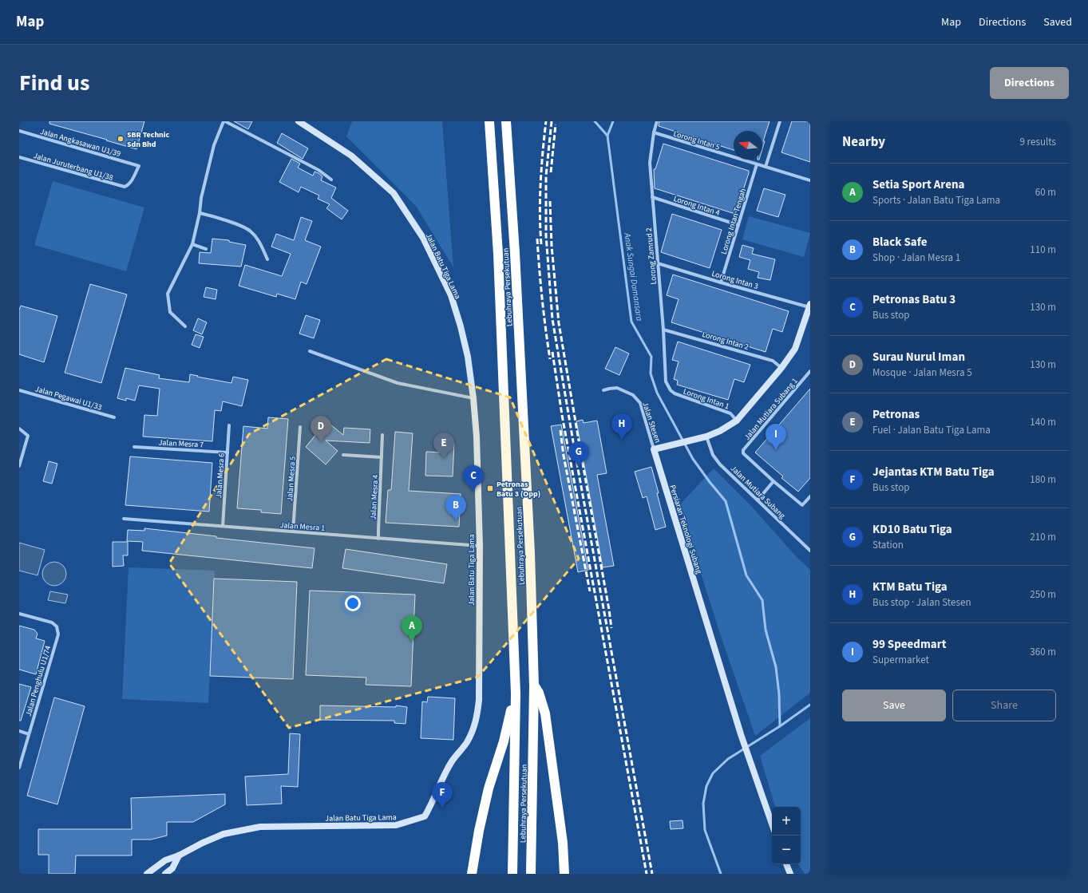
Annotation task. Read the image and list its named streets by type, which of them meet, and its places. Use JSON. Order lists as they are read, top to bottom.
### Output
{
  "streets": {
    "highway": ["Lebuhraya Persekutuan"],
    "street": [
      "Lorong Intan 5",
      "Jalan Angkasawan U1/39",
      "Jalan Juruterbang U1/38",
      "Lorong Intan 4",
      "Lorong Intan Tengah",
      "Lorong Zamrud 2",
      "Jalan Batu Tiga Lama",
      "Lorong Intan 3",
      "Lorong Intan 2",
      "Jalan Pegawai U1/33",
      "Lorong Intan 1",
      "Jalan Mutiara Subang 1",
      "Jalan Stesen",
      "Jalan Mesra 7",
      "Jalan Mesra 6",
      "Jalan Mesra 5",
      "Jalan Mutiara Subang",
      "Jalan Mesra 4",
      "Jalan Mesra 1",
      "Persiaran Teknologi Subang",
      "Jalan Penghulu U1/74"
    ]
  },
  "crossings": [
    ["Lorong Intan 5", "Lorong Intan Tengah"],
    ["Lorong Intan 5", "Lorong Zamrud 2"],
    ["Jalan Angkasawan U1/39", "Jalan Juruterbang U1/38"],
    ["Lorong Intan 4", "Lorong Intan Tengah"],
    ["Lorong Intan 4", "Lorong Zamrud 2"],
    ["Lorong Intan Tengah", "Lorong Intan 3"],
    ["Lorong Zamrud 2", "Lorong Intan 3"],
    ["Lorong Zamrud 2", "Lorong Intan 2"],
    ["Lorong Zamrud 2", "Lorong Intan 1"],
    ["Jalan Batu Tiga Lama", "Jalan Mesra 1"],
    ["Jalan Stesen", "Persiaran Teknologi Subang"],
    ["Jalan Mesra 7", "Jalan Mesra 6"],
    ["Jalan Mesra 6", "Jalan Mesra 1"],
    ["Jalan Mesra 5", "Jalan Mesra 1"],
    ["Jalan Mesra 4", "Jalan Mesra 1"]
  ],
  "water": ["Anak Sungai Damansara"],
  "places": {
    "other": ["SBR Technic Sdn Bhd"],
    "transit": ["Petronas Batu 3 (Opp)"]
  },
  "north": "left",
  "page": {
    "header": "Map",
    "nav": ["Map", "Directions", "Saved"],
    "title": "Find us",
    "buttons": [
      "Directions",
      ["Save", "Share"]
    ],
    "heading": ["Nearby", "9 results"],
    "list": [
      {
        "mark": "A",
        "name": "Setia Sport Arena",
        "note": "Sports · Jalan Batu Tiga Lama",
        "value": "60 m"
      },
      {
        "mark": "B",
        "name": "Black Safe",
        "note": "Shop · Jalan Mesra 1",
        "value": "110 m"
      },
      {
        "mark": "C",
        "name": "Petronas Batu 3",
        "note": "Bus stop",
        "value": "130 m"
      },
      {
        "mark": "D",
        "name": "Surau Nurul Iman",
        "note": "Mosque · Jalan Mesra 5",
        "value": "130 m"
      },
      {
        "mark": "E",
        "name": "Petronas",
        "note": "Fuel · Jalan Batu Tiga Lama",
        "value": "140 m"
      },
      {
        "mark": "F",
        "name": "Jejantas KTM Batu Tiga",
        "note": "Bus stop",
        "value": "180 m"
      },
      {
        "mark": "G",
        "name": "KD10 Batu Tiga",
        "note": "Station",
        "value": "210 m"
      },
      {
        "mark": "H",
        "name": "KTM Batu Tiga",
        "note": "Bus stop · Jalan Stesen",
        "value": "250 m"
      },
      {
        "mark": "I",
        "name": "99 Speedmart",
        "note": "Supermarket",
        "value": "360 m"
      }
    ],
    "pins": [
      "H",
      "D",
      "I",
      "E",
      "G",
      "C",
      "B",
      "A",
      "F"
    ],
    "map_buttons": ["+", "−"]
  }
}
